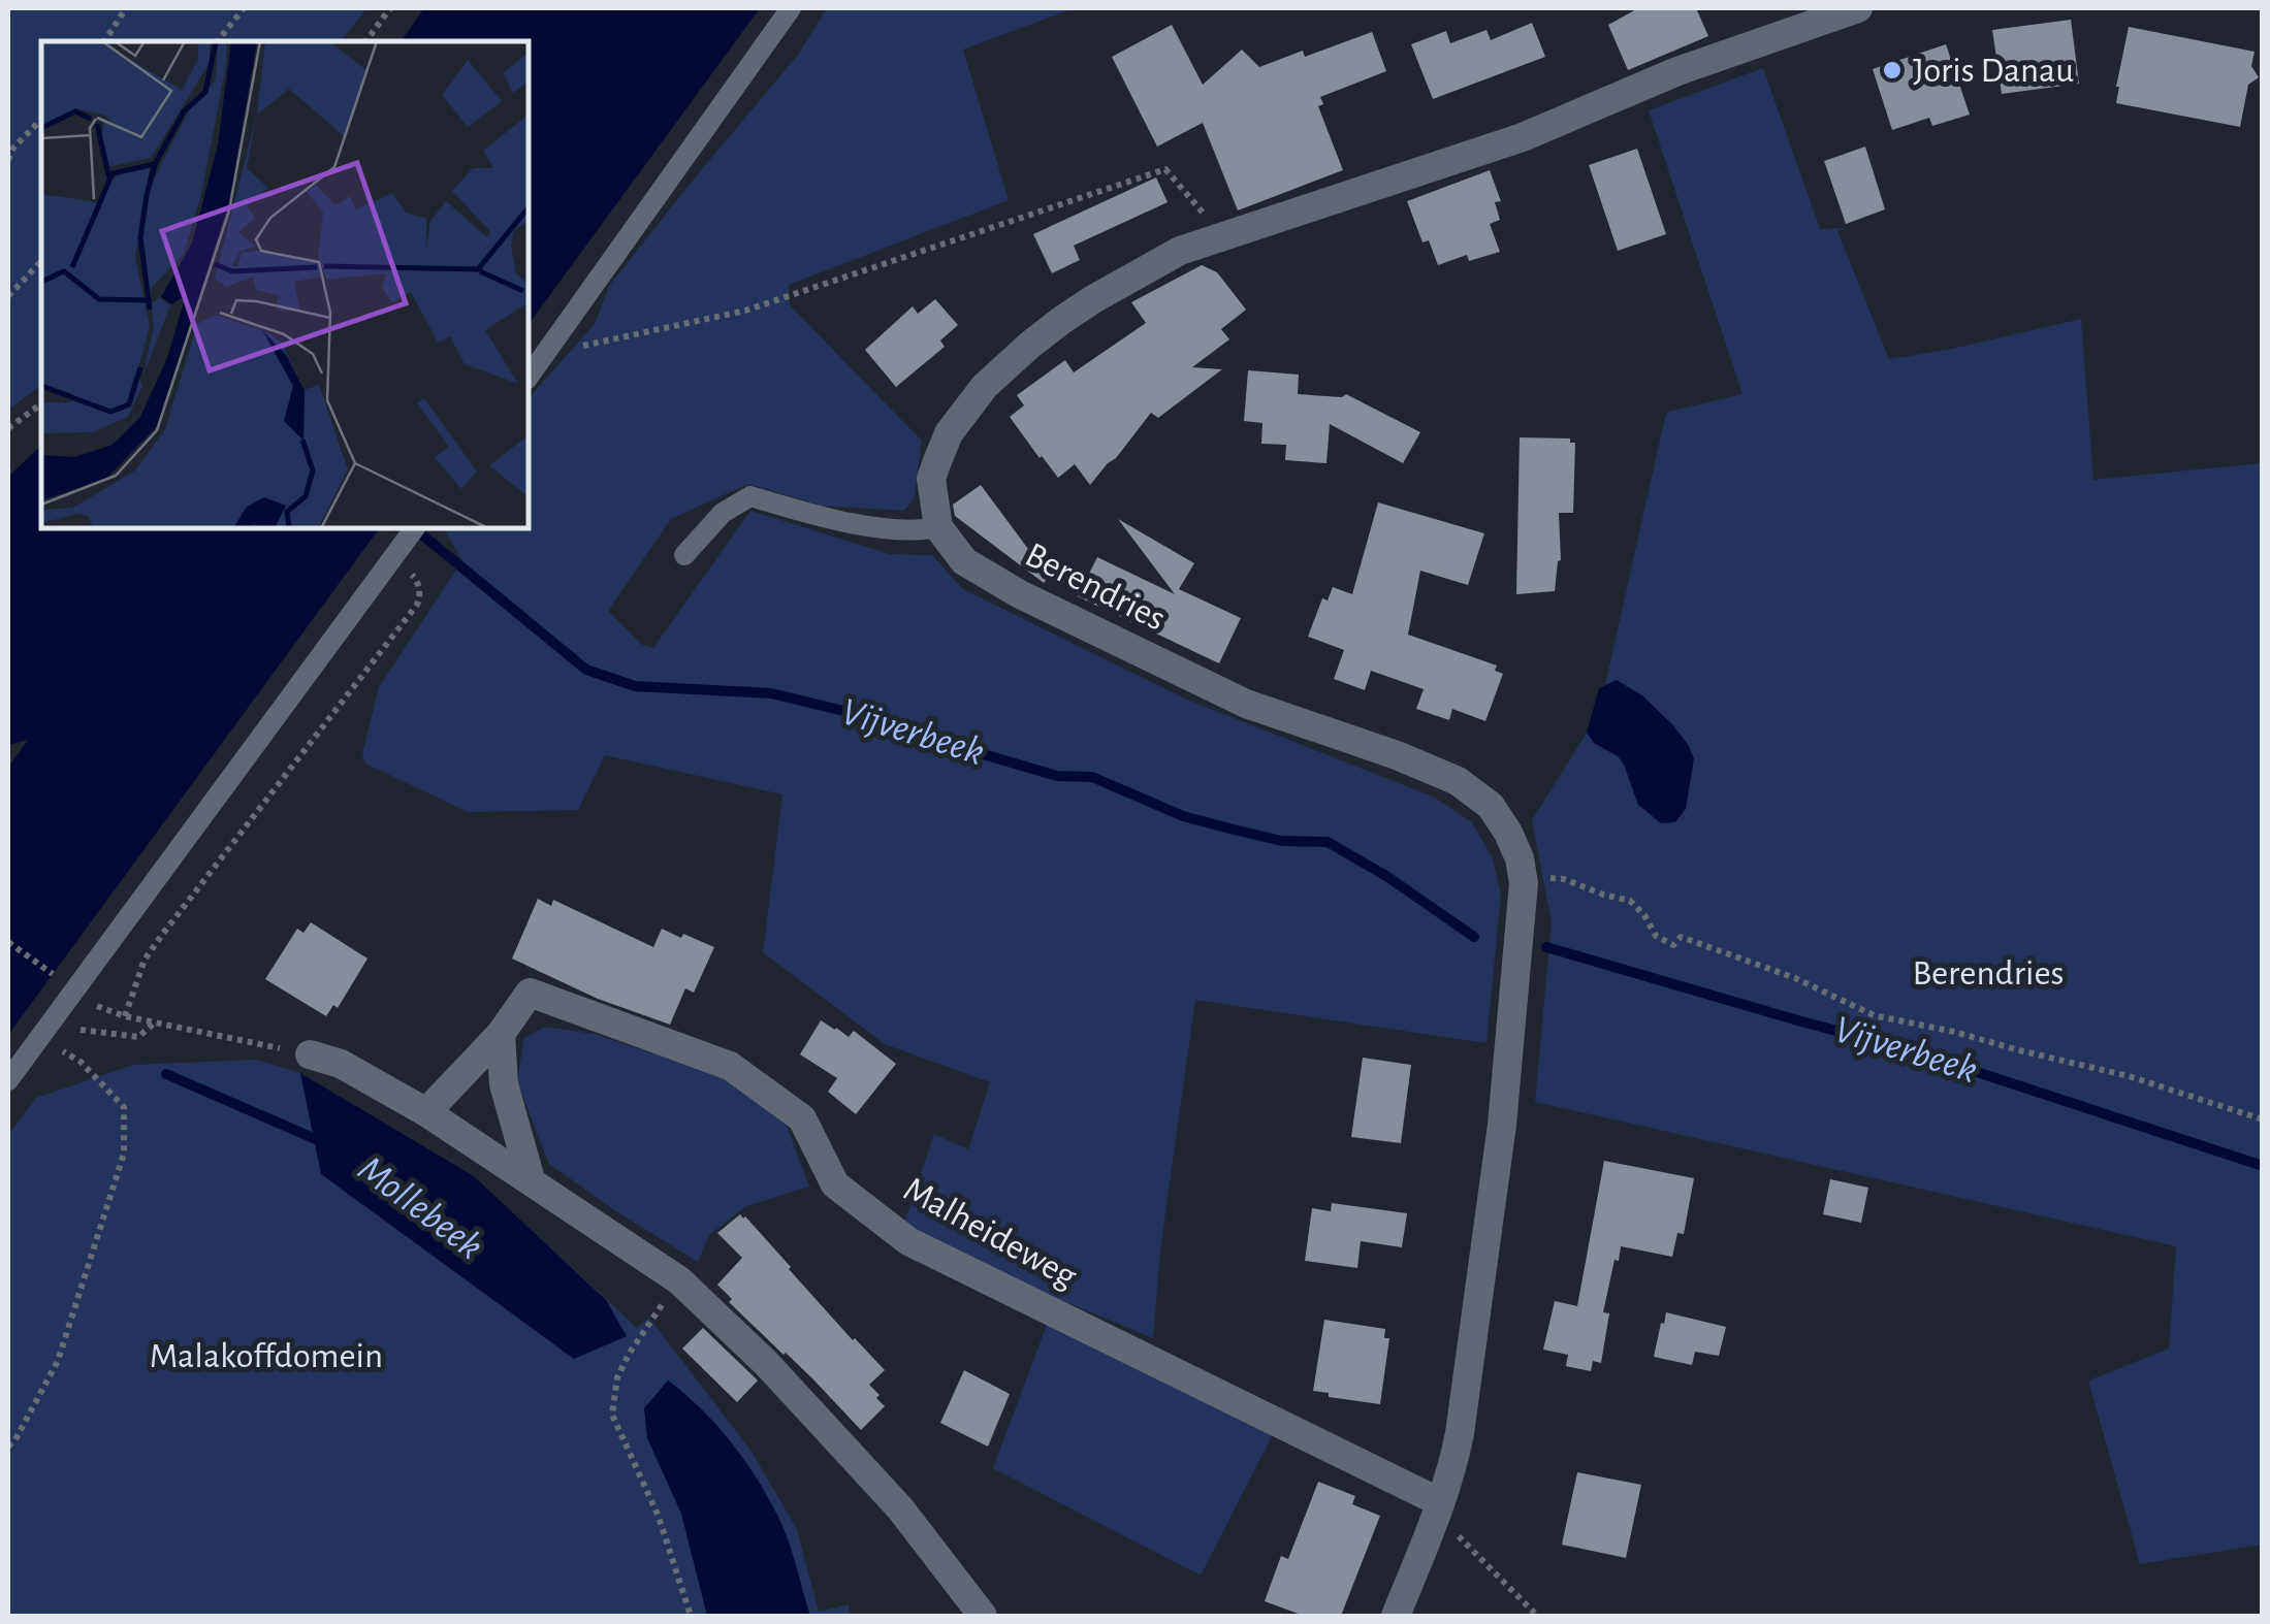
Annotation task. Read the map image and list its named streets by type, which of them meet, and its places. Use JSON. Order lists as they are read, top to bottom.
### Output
{
  "streets": {
    "street": ["Berendries", "Malheideweg"]
  },
  "crossings": [
    ["Berendries", "Malheideweg"]
  ],
  "water": ["Vijverbeek", "Mollebeek"],
  "parks": ["Berendries", "Malakoffdomein"],
  "places": ["Joris Danau"]
}
